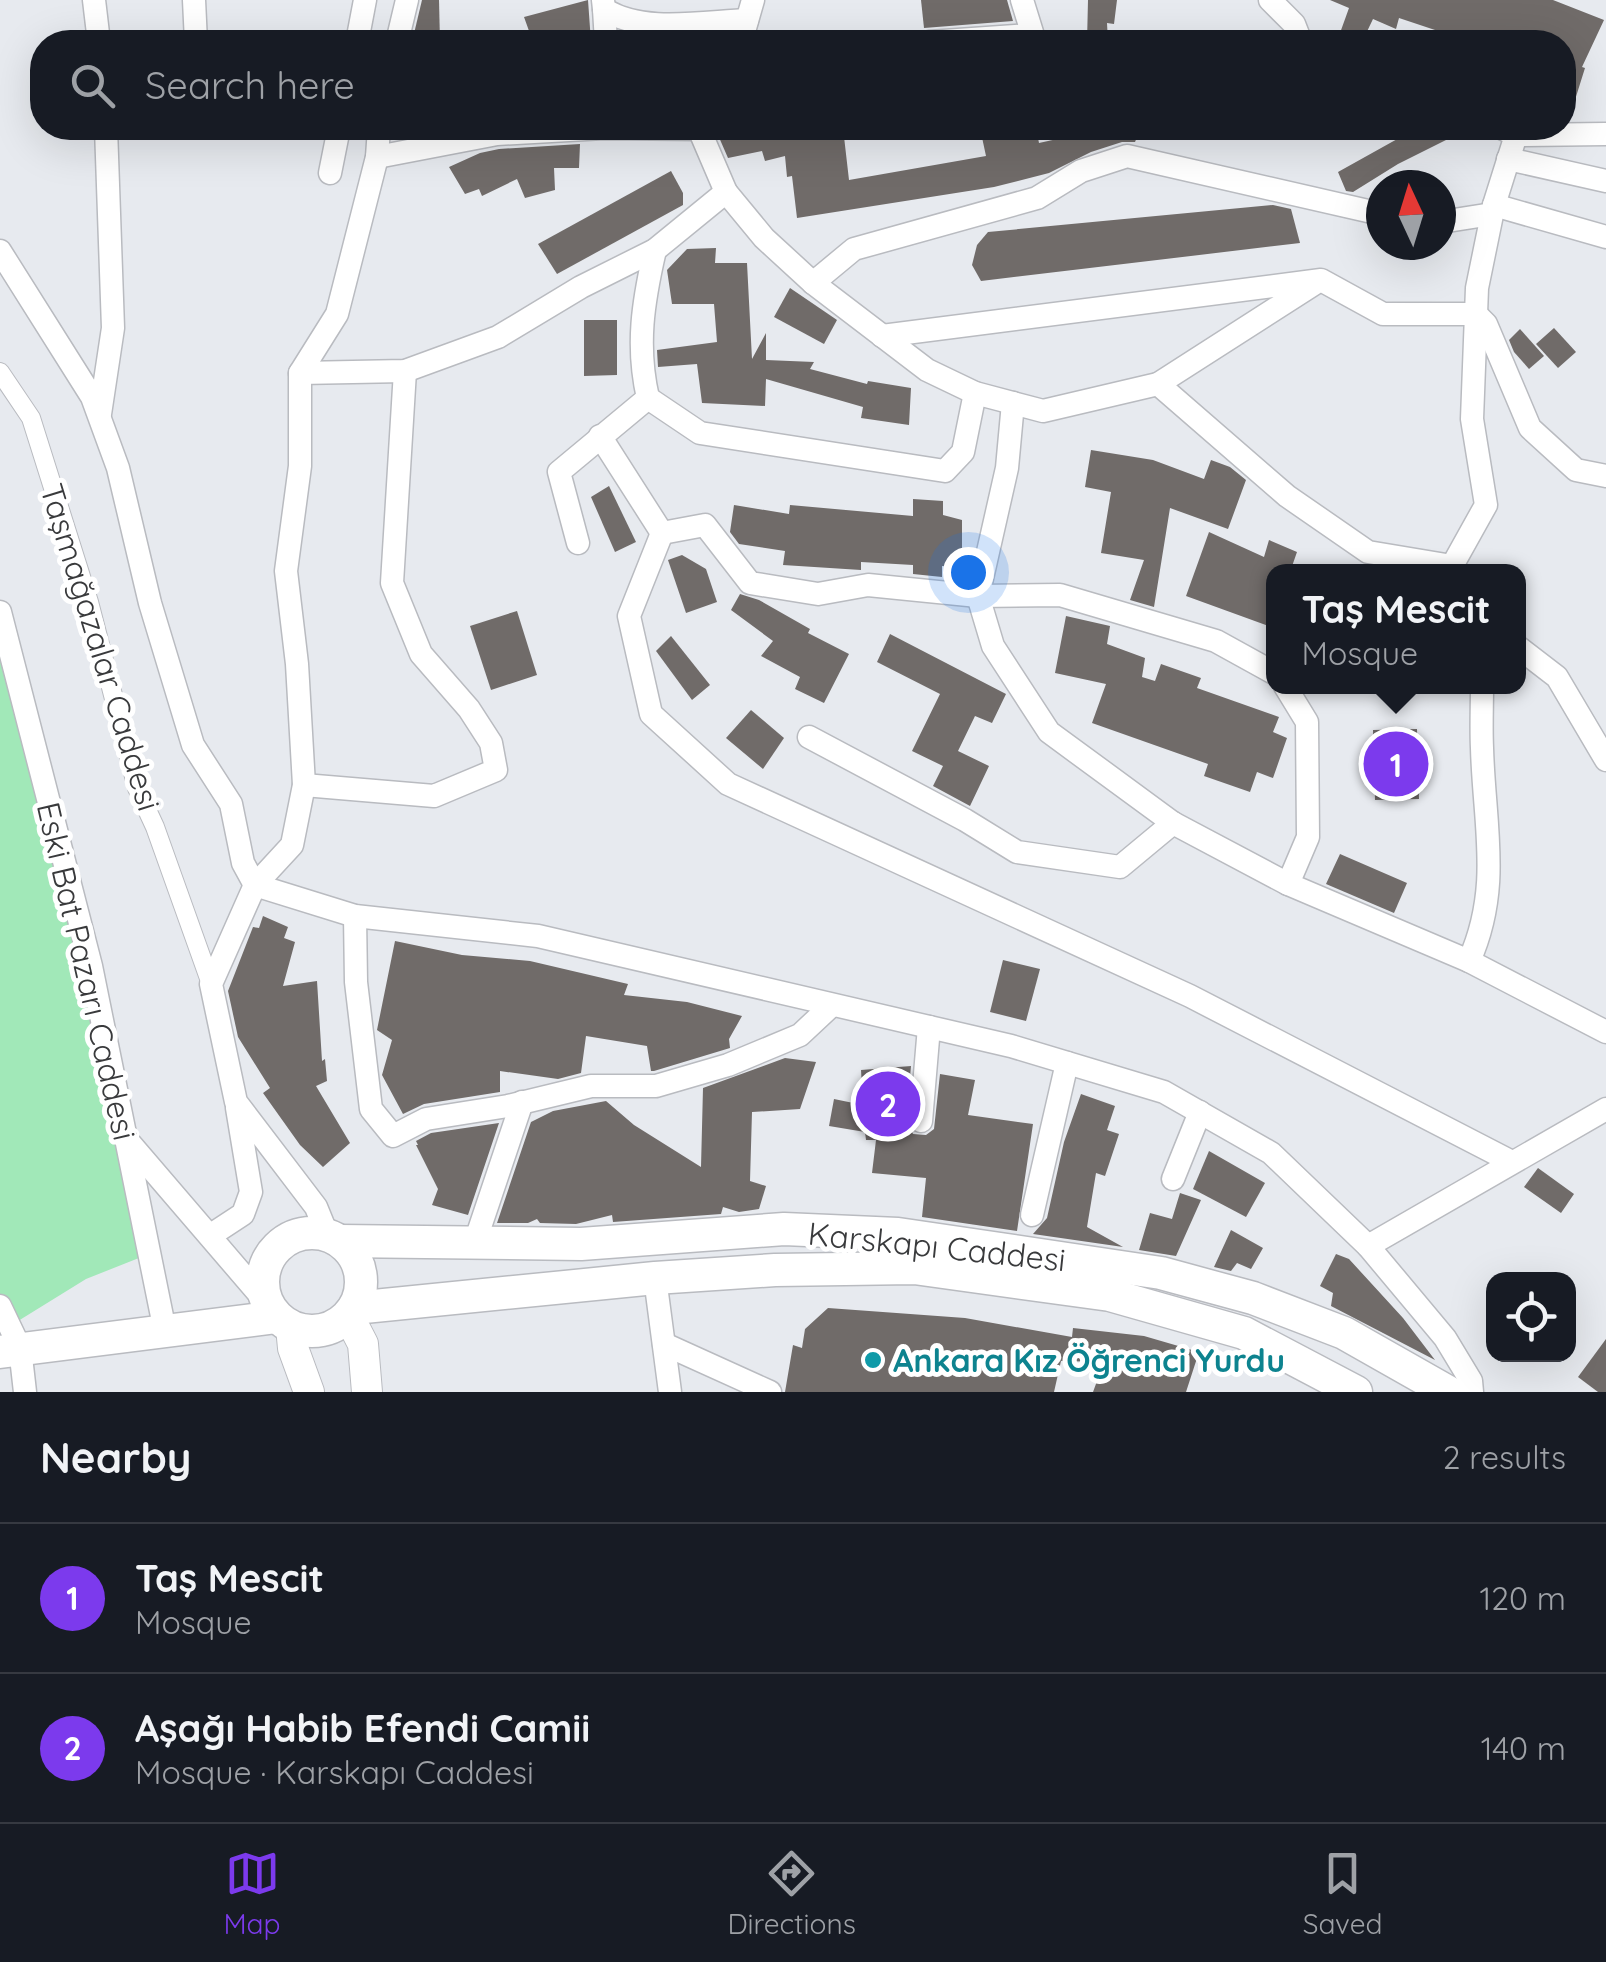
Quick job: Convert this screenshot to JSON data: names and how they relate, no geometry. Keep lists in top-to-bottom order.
{
  "streets": {
    "main road": ["Karskapı Caddesi"],
    "street": ["Taşmağazalar Caddesi", "Eski Bat Pazarı Caddesi"]
  },
  "places": ["Ankara Kız Öğrenci Yurdu"],
  "north": "top",
  "page": {
    "search": "Search here",
    "popup": ["Taş Mescit", "Mosque"],
    "pins": ["1", "2"],
    "heading": ["Nearby", "2 results"],
    "list": [
      {
        "mark": "1",
        "name": "Taş Mescit",
        "note": "Mosque",
        "value": "120 m"
      },
      {
        "mark": "2",
        "name": "Aşağı Habib Efendi Camii",
        "note": "Mosque · Karskapı Caddesi",
        "value": "140 m"
      }
    ],
    "nav": ["Map", "Directions", "Saved"]
  }
}
